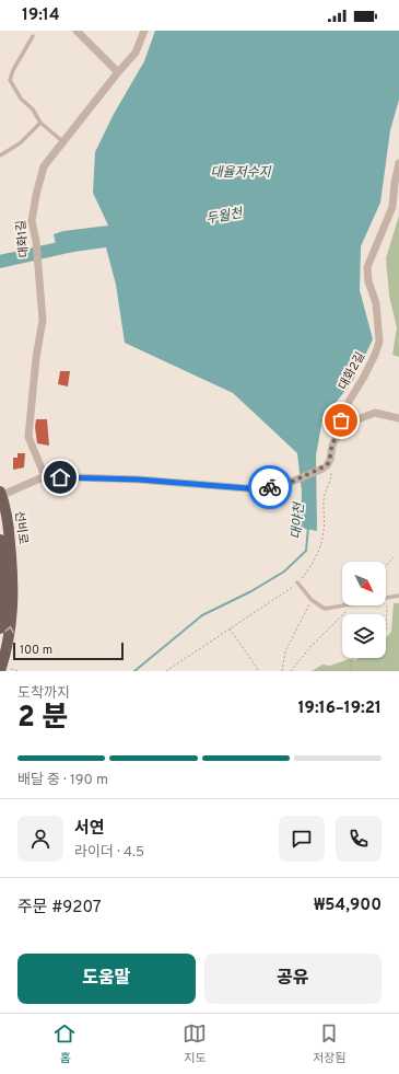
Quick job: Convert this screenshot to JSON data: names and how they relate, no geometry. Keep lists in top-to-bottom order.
{
  "streets": {
    "main road": ["선비로"],
    "street": ["대화1길", "대화2길"]
  },
  "water": ["대율저수지", "두월천", "대야천"],
  "scale_bar": "100 m",
  "north": "bottom right",
  "page": {
    "status": "19:14",
    "scale": "100 m",
    "heading": ["2 분", "도착까지", "19:16–19:21"],
    "panel": [
      "서연",
      "라이더 · 4.5",
      "주문 #9207",
      "₩54,900"
    ],
    "bar": "배달 중 · 190 m",
    "buttons": ["도움말", "공유"],
    "tabs": ["홈", "지도", "저장됨"]
  }
}
